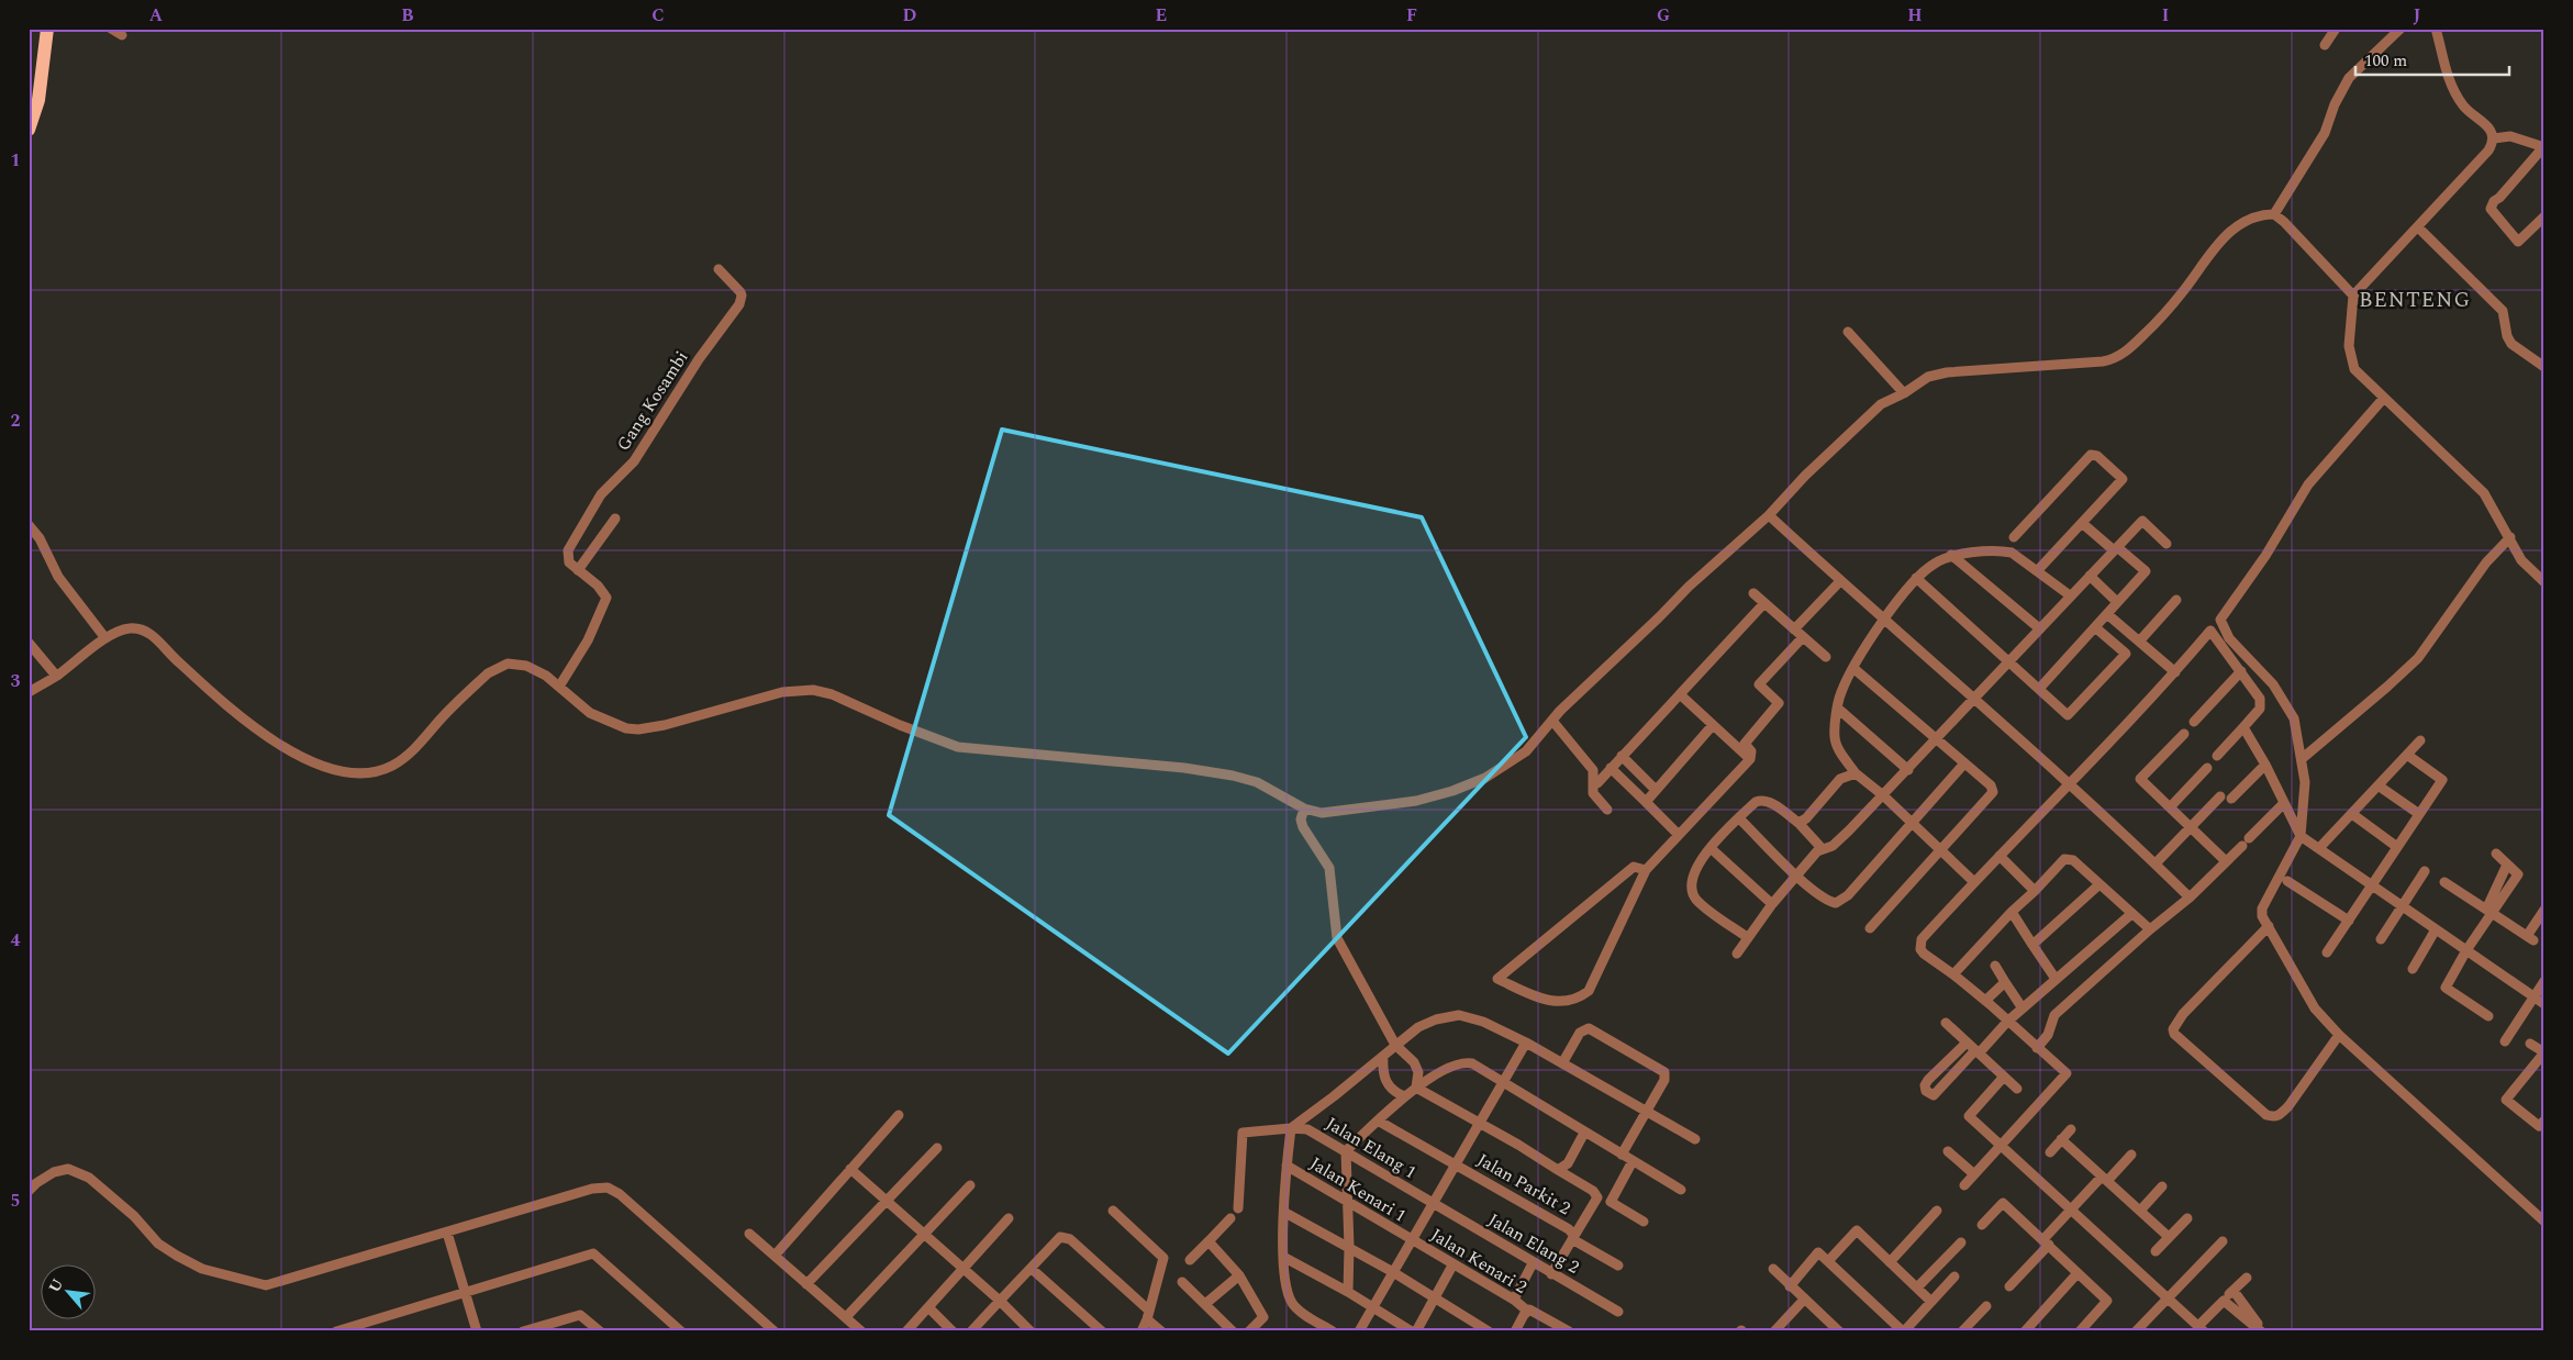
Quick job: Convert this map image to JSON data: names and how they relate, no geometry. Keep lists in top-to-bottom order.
{
  "streets": {
    "street": [
      "Gang Kosambi",
      "Jalan Elang 1",
      "Jalan Parkit 2",
      "Jalan Kenari 1",
      "Jalan Elang 2",
      "Jalan Kenari 2"
    ]
  },
  "crossings": [
    ["Jalan Elang 1", "Jalan Elang 2"],
    ["Jalan Kenari 1", "Jalan Kenari 2"]
  ],
  "districts": ["BENTENG"],
  "scale_bar": "100 m",
  "north": "top left",
  "grid": {
    "columns": [
      "A",
      "B",
      "C",
      "D",
      "E",
      "F",
      "G",
      "H",
      "I",
      "J"
    ],
    "rows": [
      "1",
      "2",
      "3",
      "4",
      "5"
    ]
  }
}
